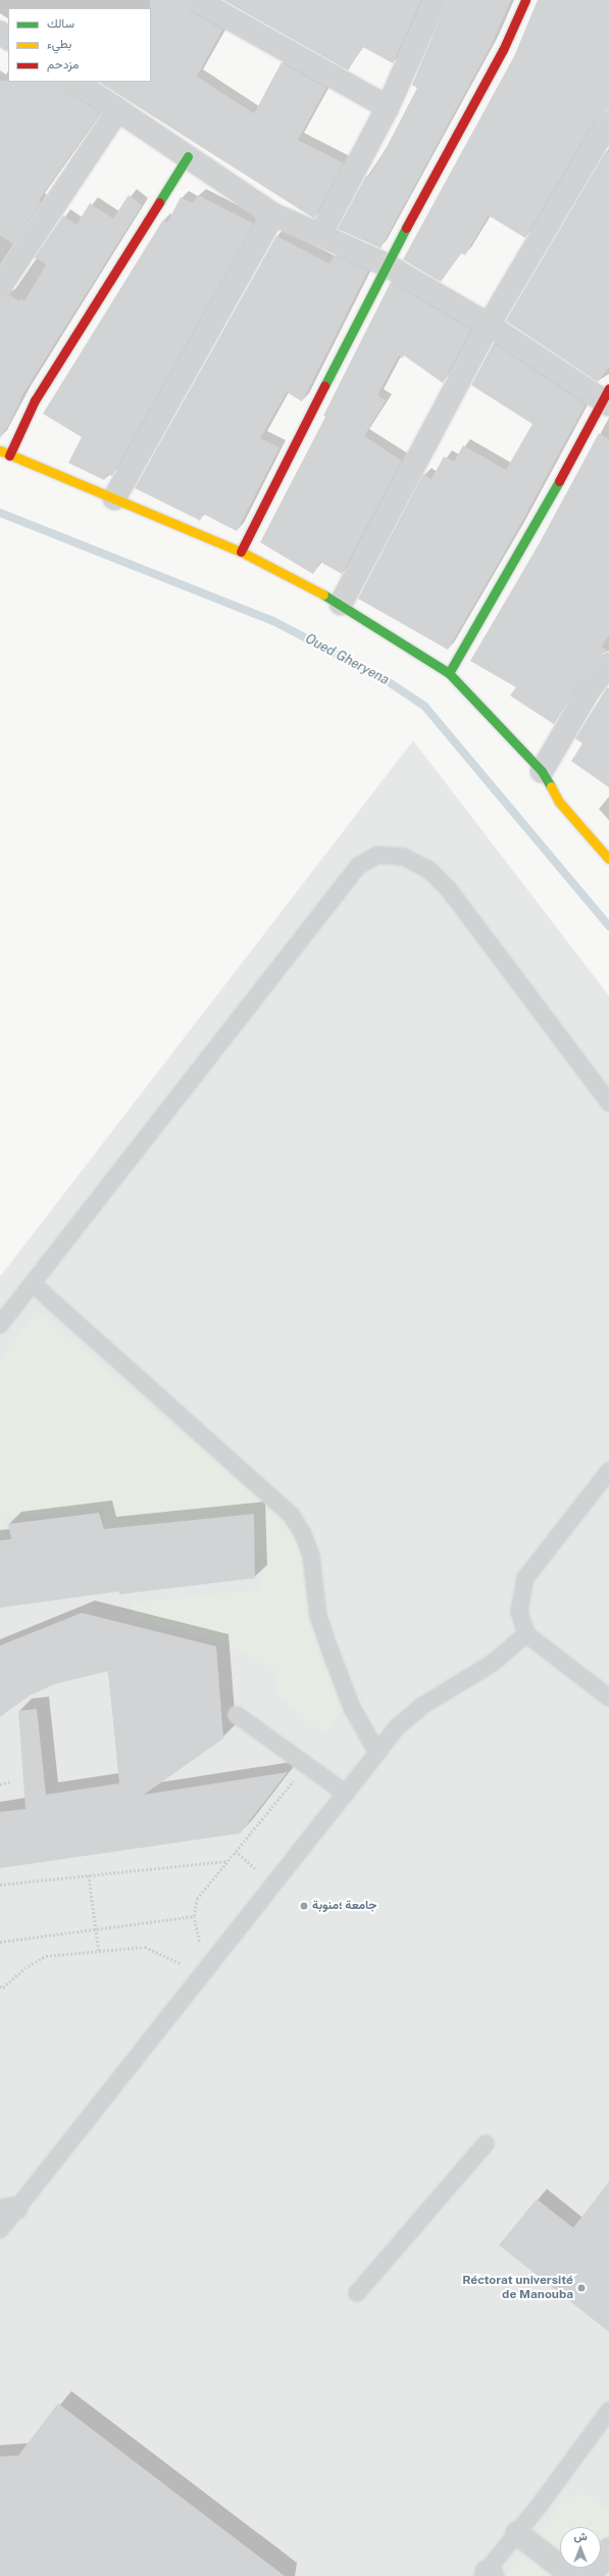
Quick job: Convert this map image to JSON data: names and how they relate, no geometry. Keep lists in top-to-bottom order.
{
  "water": ["Oued Gheryena"],
  "places": ["جامعة ؛منوبة", "Réctorat université de Manouba"],
  "legend": ["سالك", "بطيء", "مزدحم"],
  "north": "top"
}
